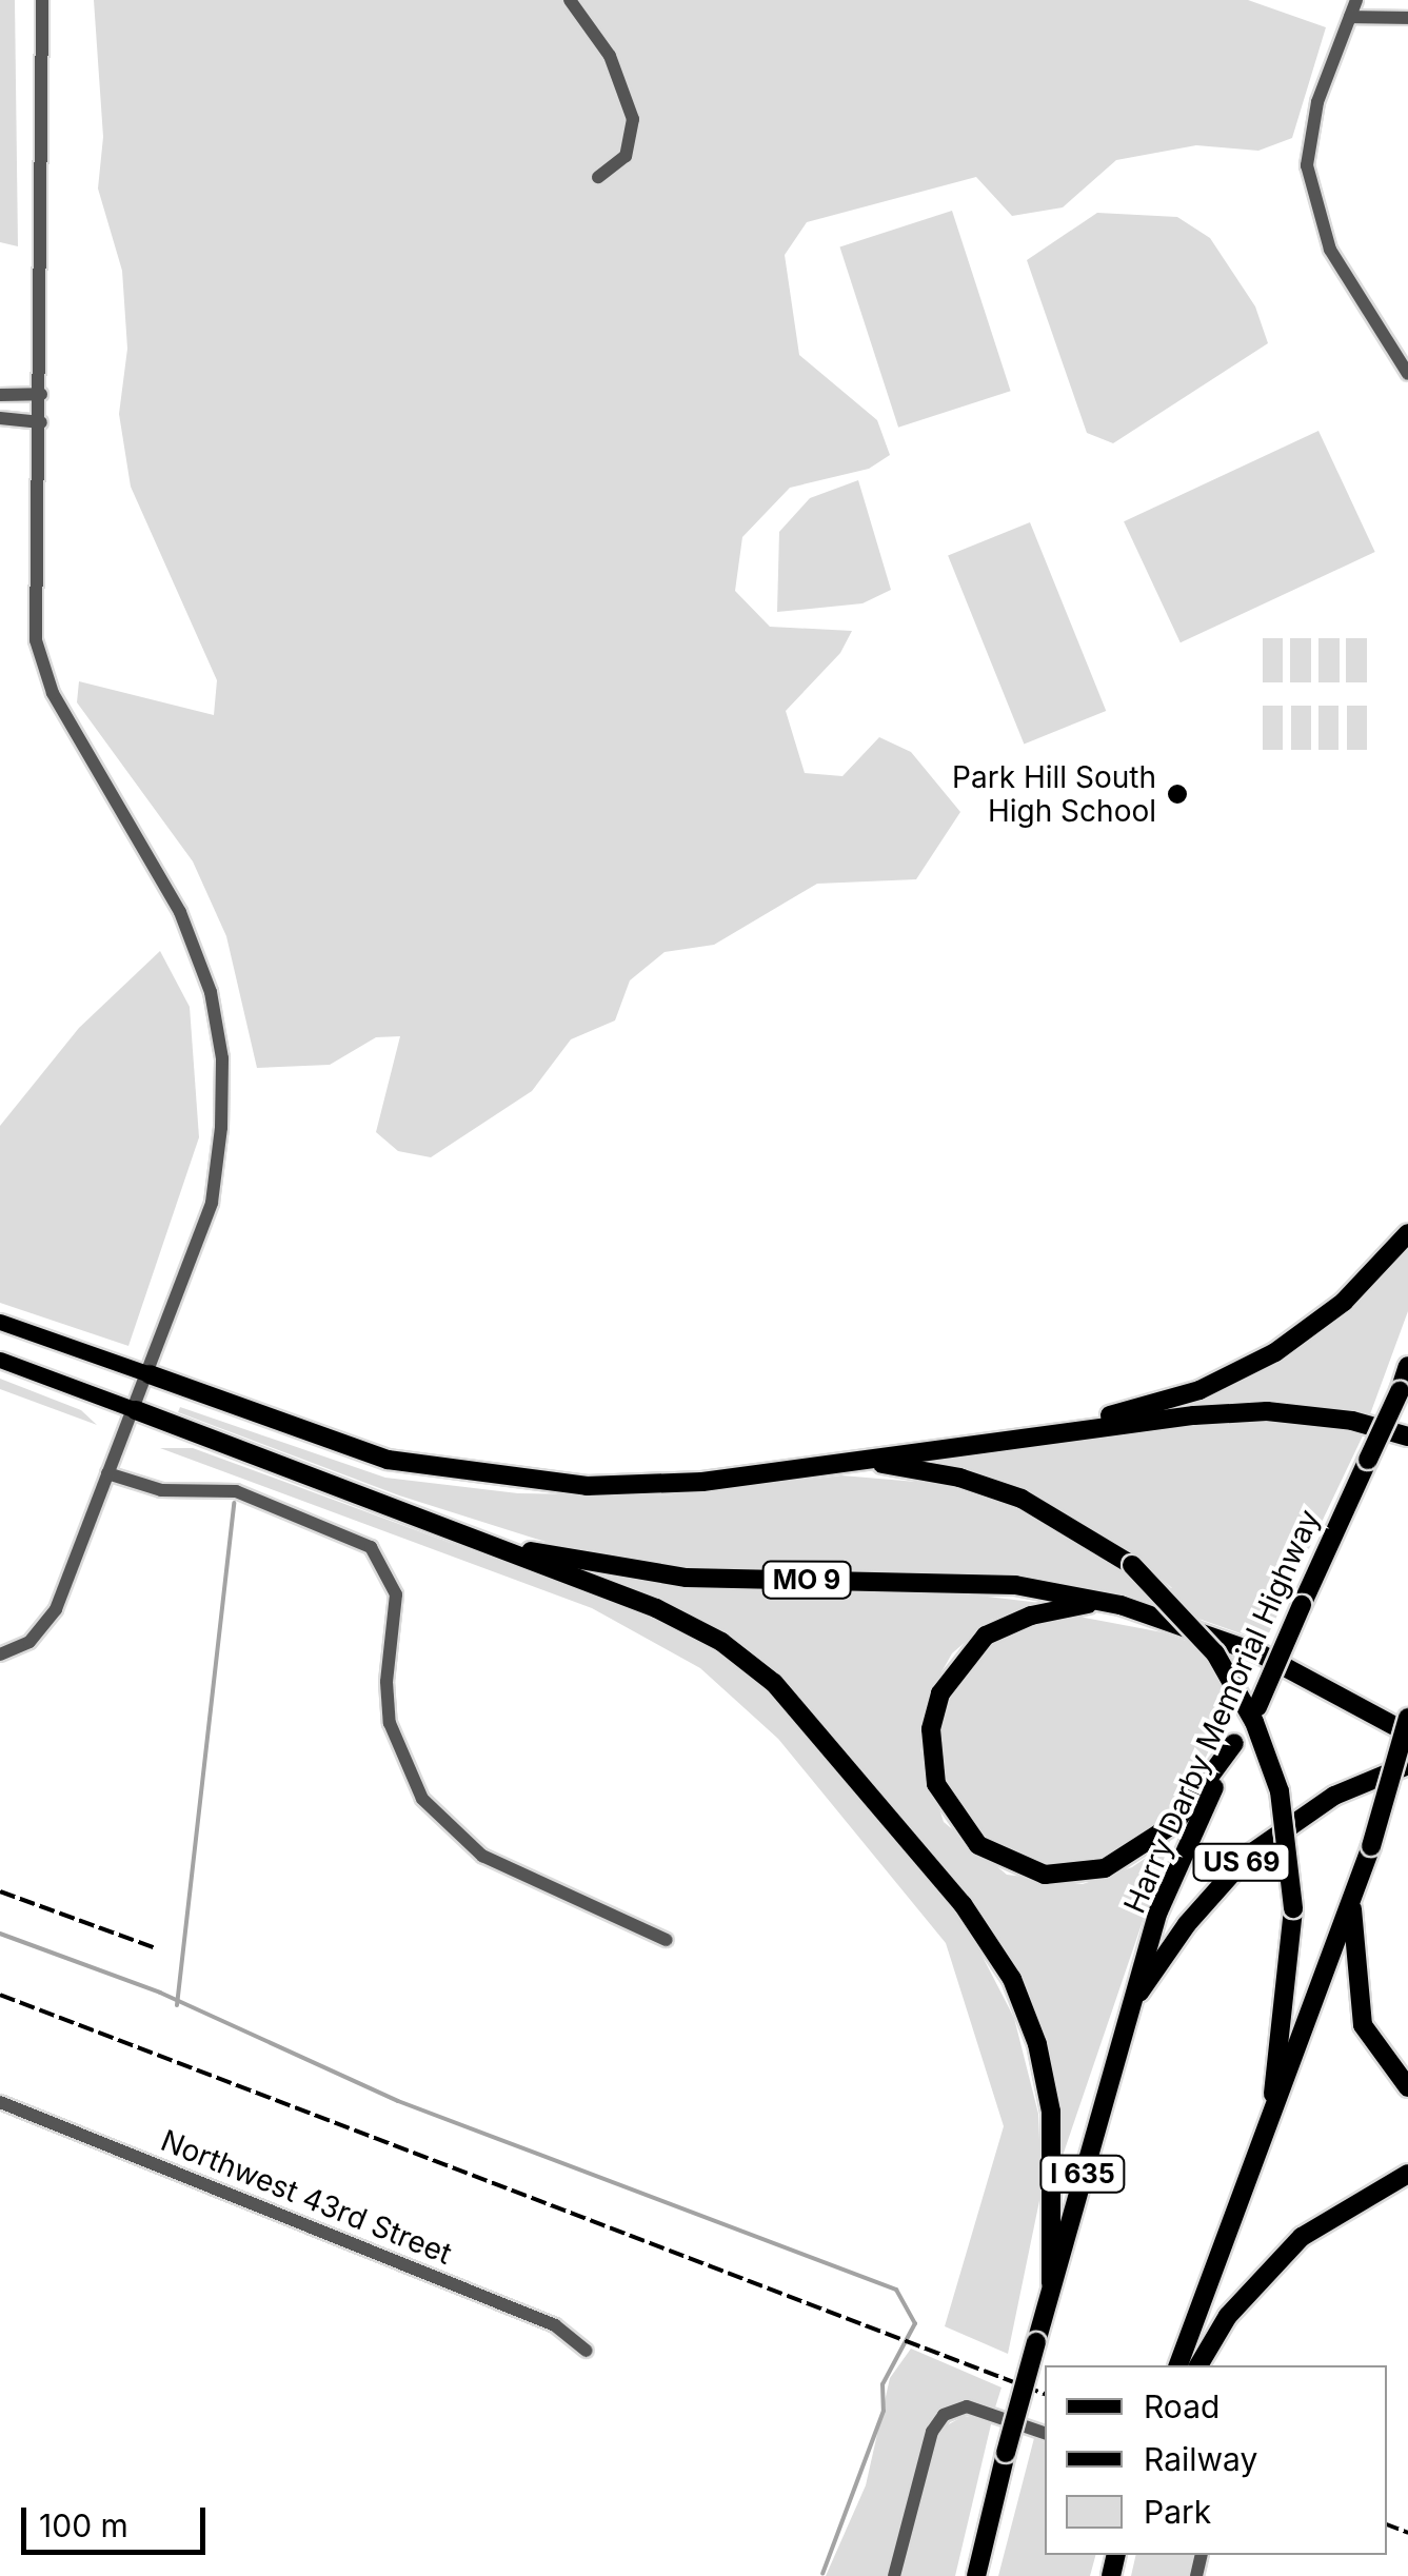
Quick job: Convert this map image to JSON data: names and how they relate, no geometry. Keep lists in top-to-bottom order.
{
  "streets": {
    "highway": [
      "MO 9",
      "Harry Darby Memorial Highway",
      "US 69",
      "I 635"
    ],
    "street": ["Northwest 43rd Street"]
  },
  "crossings": [
    ["Harry Darby Memorial Highway", "US 69"]
  ],
  "places": ["Park Hill South High School"],
  "legend": ["Road", "Railway", "Park"],
  "scale_bar": "100 m"
}
